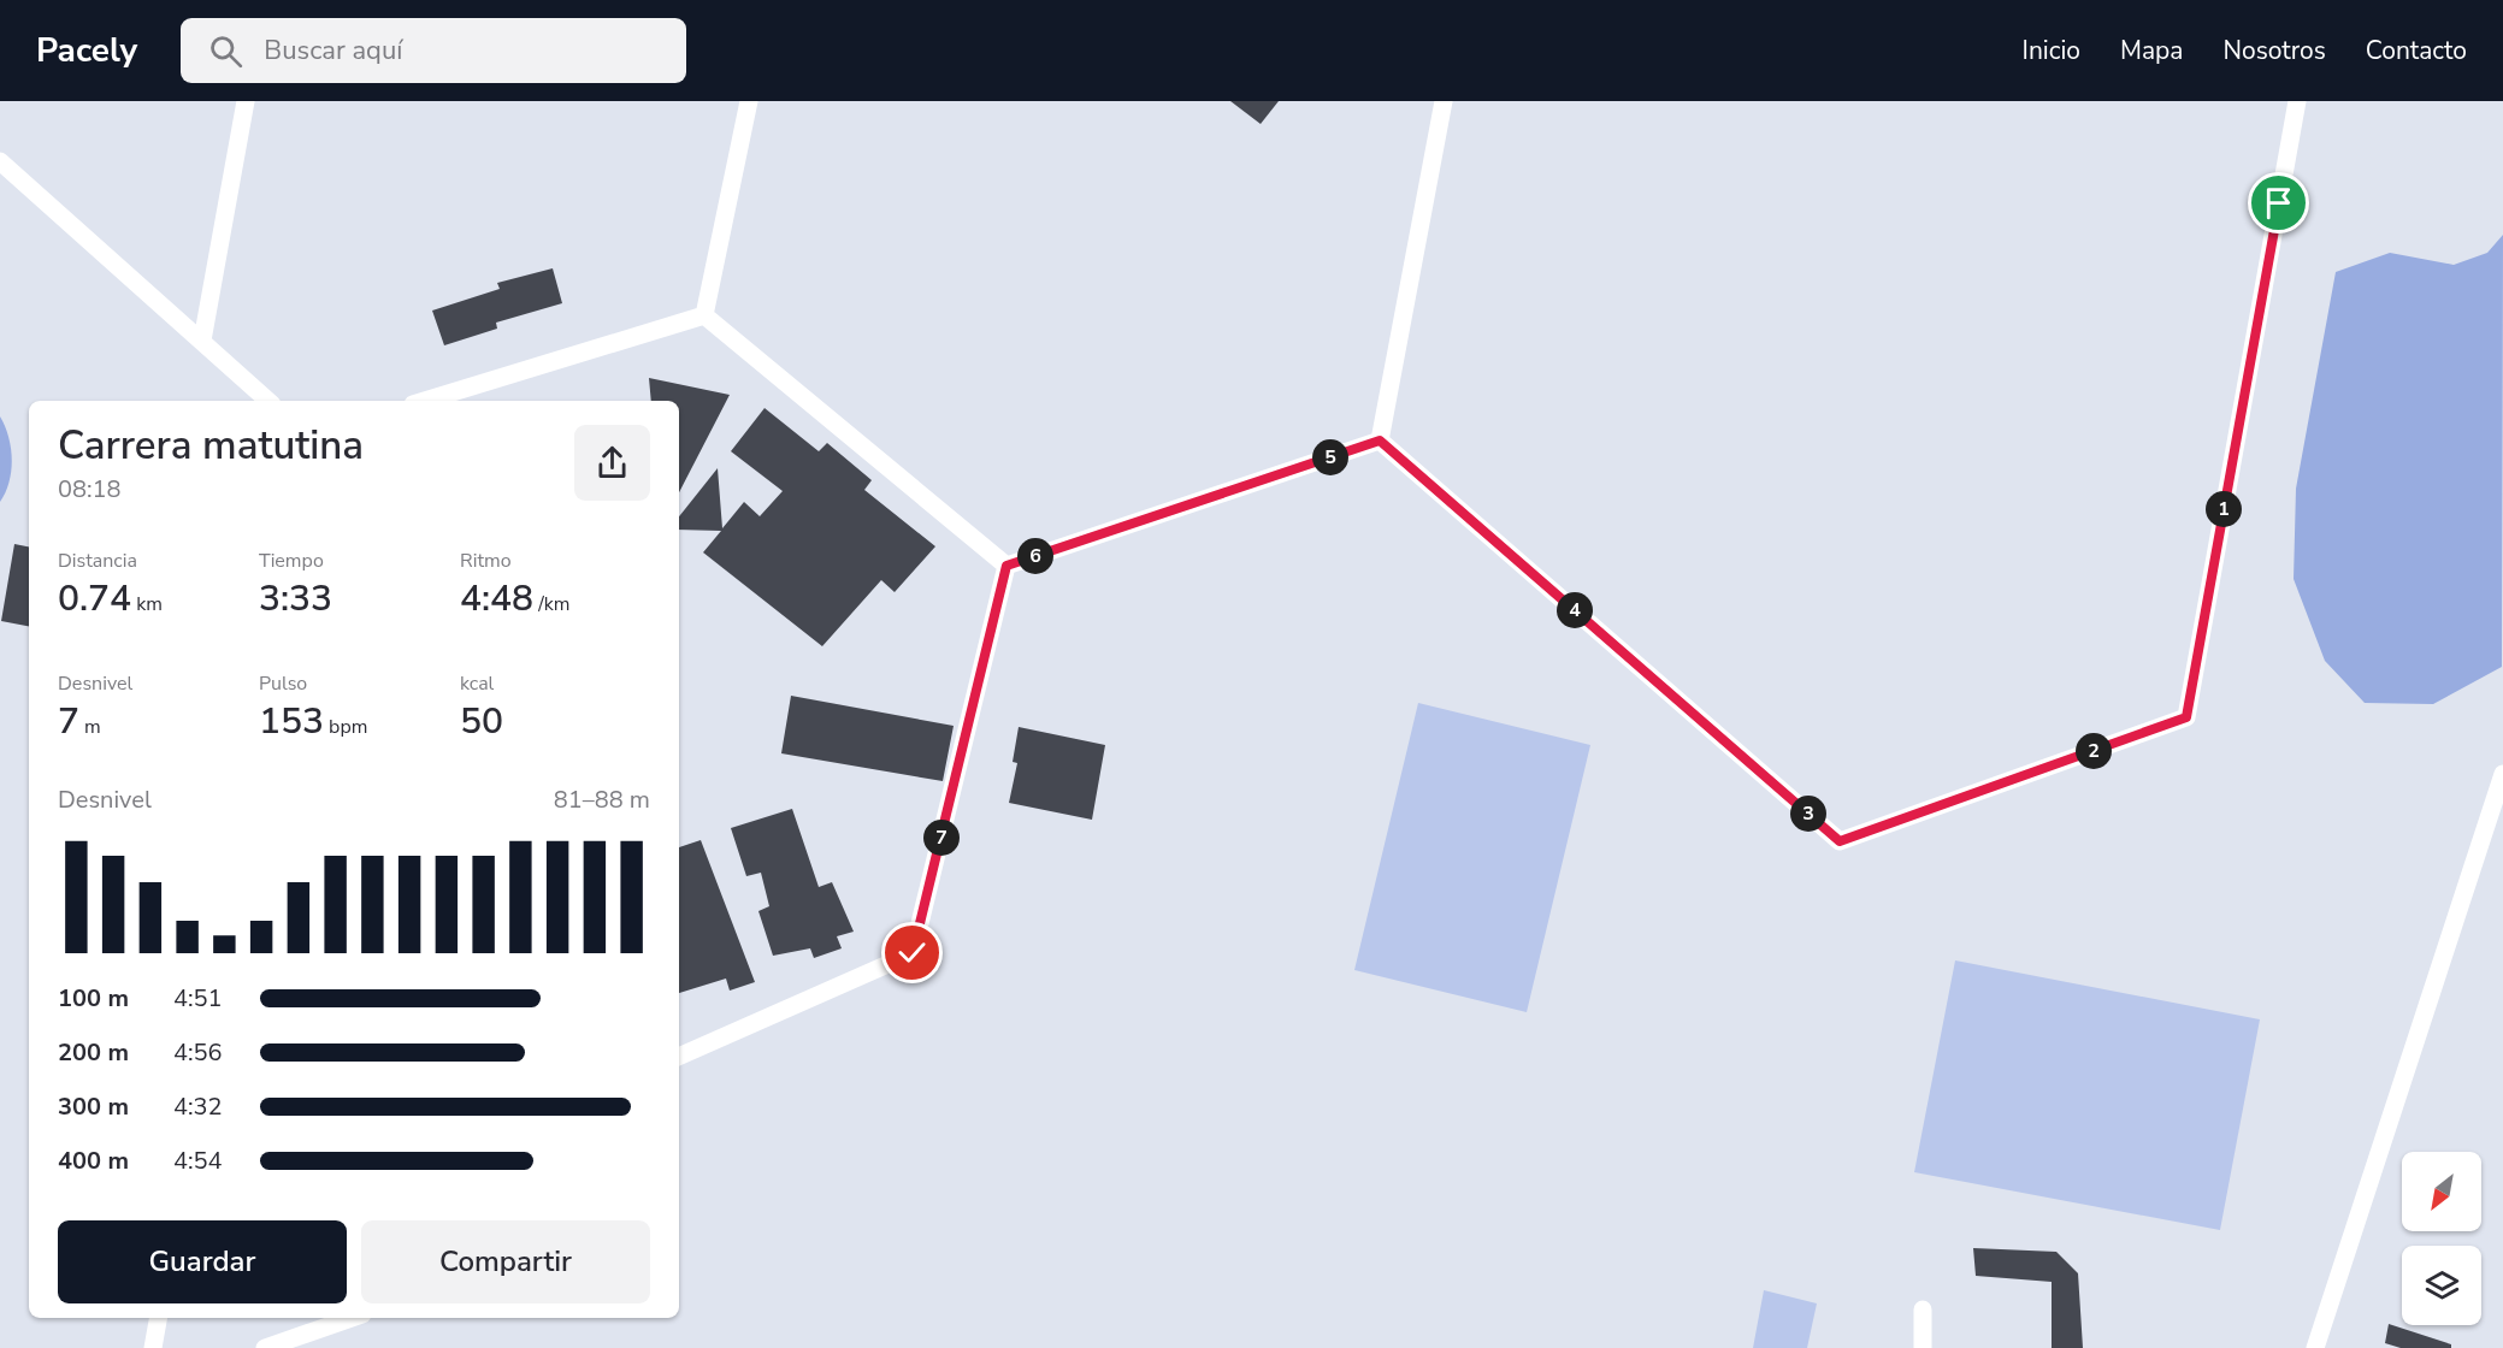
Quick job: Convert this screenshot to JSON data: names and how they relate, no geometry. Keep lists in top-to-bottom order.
{
  "north": "bottom left",
  "page": {
    "header": "Pacely",
    "search": "Buscar aquí",
    "nav": [
      "Inicio",
      "Mapa",
      "Nosotros",
      "Contacto"
    ],
    "heading": ["Carrera matutina", "08:18"],
    "pins": [
      "5",
      "1",
      "6",
      "4",
      "2",
      "3",
      "7"
    ],
    "stats": [
      ["Distancia", "0.74 km"],
      ["Tiempo", "3:33"],
      ["Ritmo", "4:48 /km"],
      ["Desnivel", "7 m"],
      ["Pulso", "153 bpm"],
      ["kcal", "50"]
    ],
    "chart": ["Desnivel", "81–88 m"],
    "list": [
      {
        "name": "100 m",
        "note": "4:51"
      },
      {
        "name": "200 m",
        "note": "4:56"
      },
      {
        "name": "300 m",
        "note": "4:32"
      },
      {
        "name": "400 m",
        "note": "4:54"
      }
    ],
    "buttons": ["Guardar", "Compartir"]
  }
}
